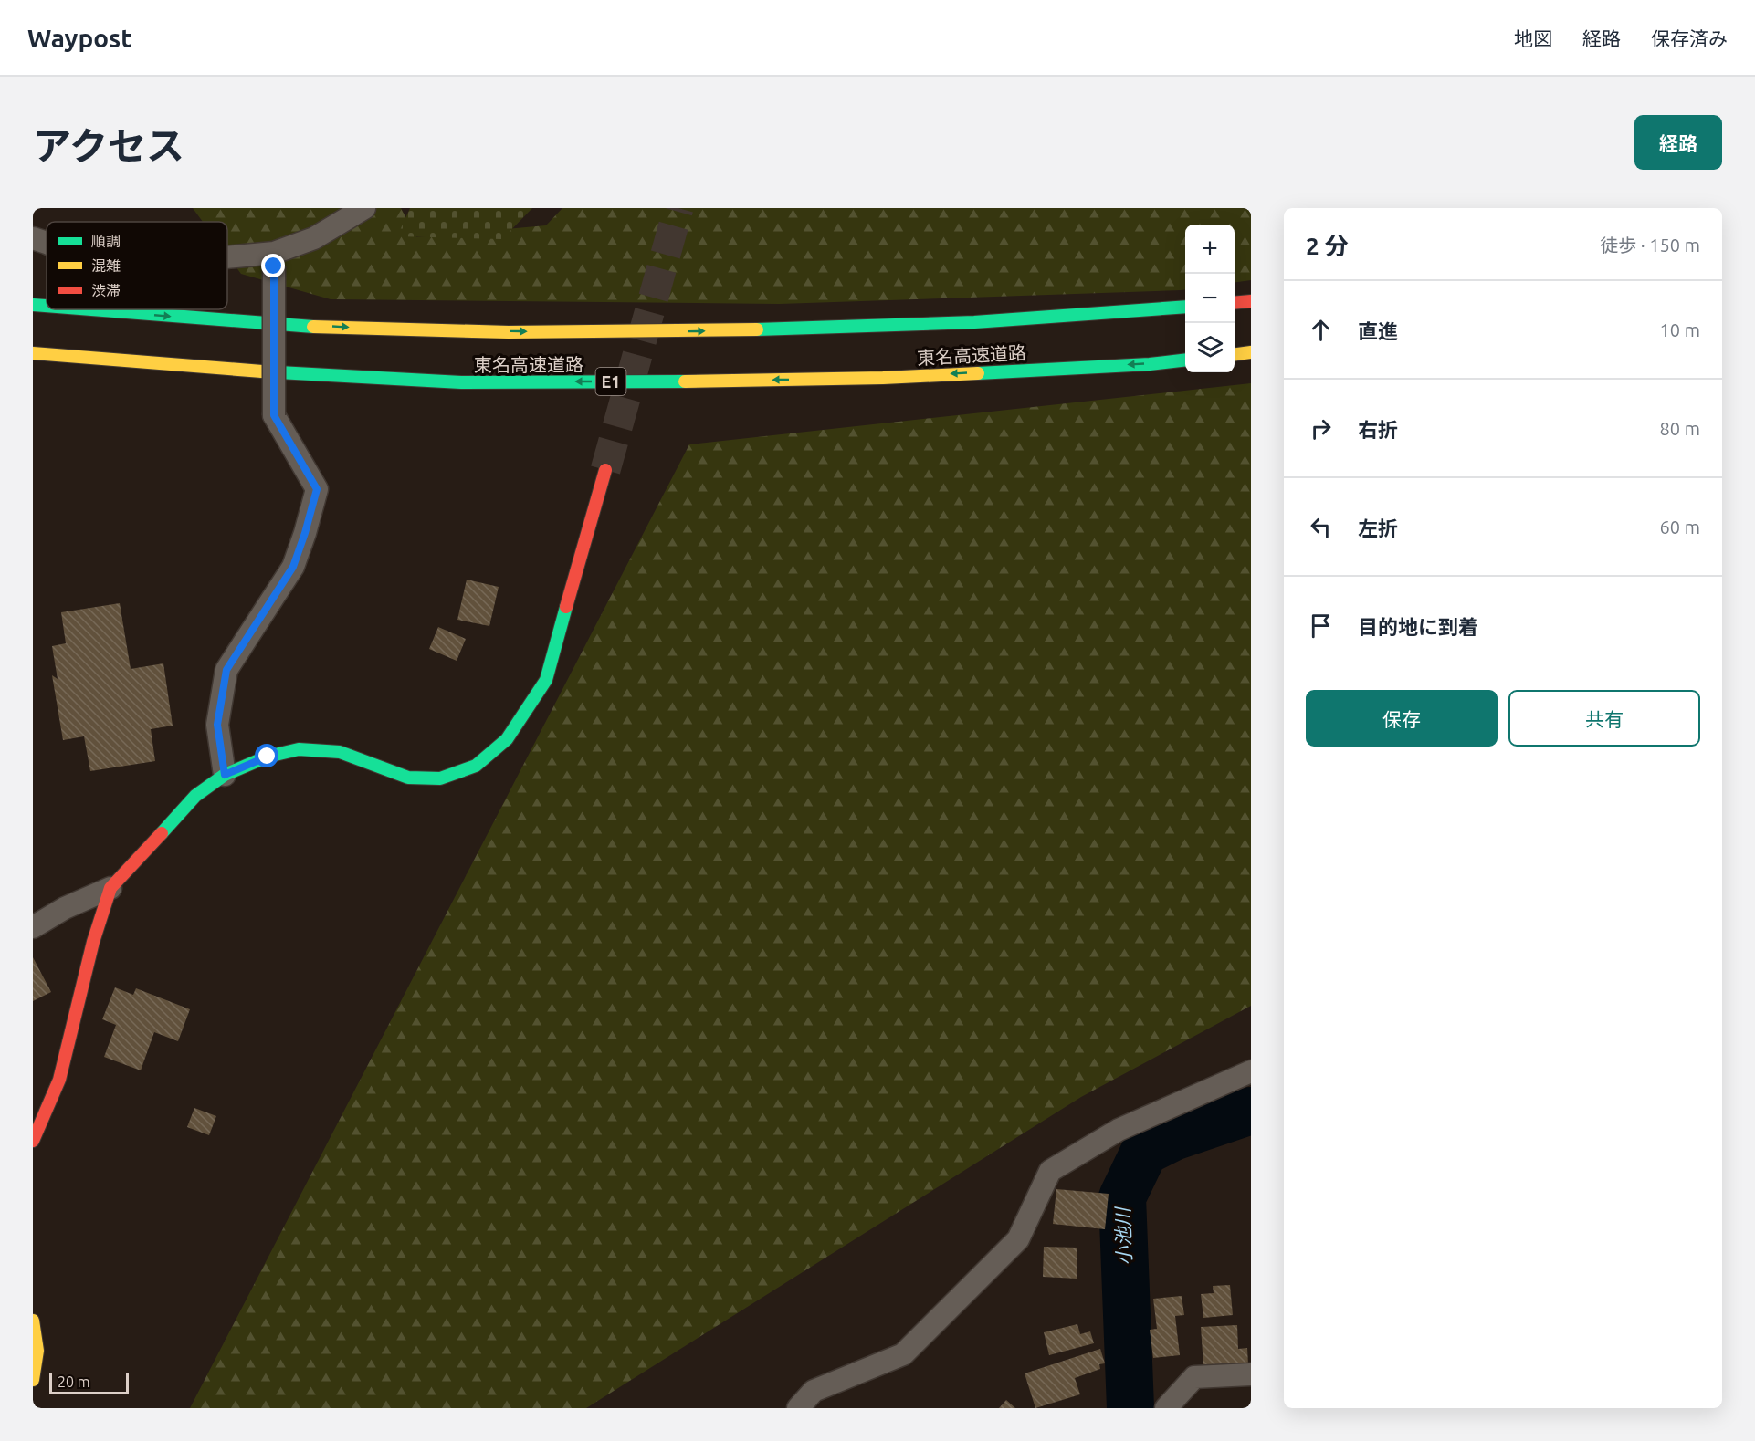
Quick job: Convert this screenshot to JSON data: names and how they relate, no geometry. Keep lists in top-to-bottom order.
{
  "streets": {
    "main road": ["東名高速道路", "E1"]
  },
  "water": ["小池川"],
  "legend": ["順調", "混雑", "渋滞"],
  "scale_bar": "20 m",
  "page": {
    "header": "Waypost",
    "nav": ["地図", "経路", "保存済み"],
    "title": "アクセス",
    "buttons": [
      "経路",
      ["保存", "共有"]
    ],
    "heading": ["2 分", "徒歩 · 150 m"],
    "map_buttons": ["+", "−"],
    "list": [
      ["直進", "10 m"],
      ["右折", "80 m"],
      ["左折", "60 m"],
      "目的地に到着"
    ],
    "scale": "20 m"
  }
}
